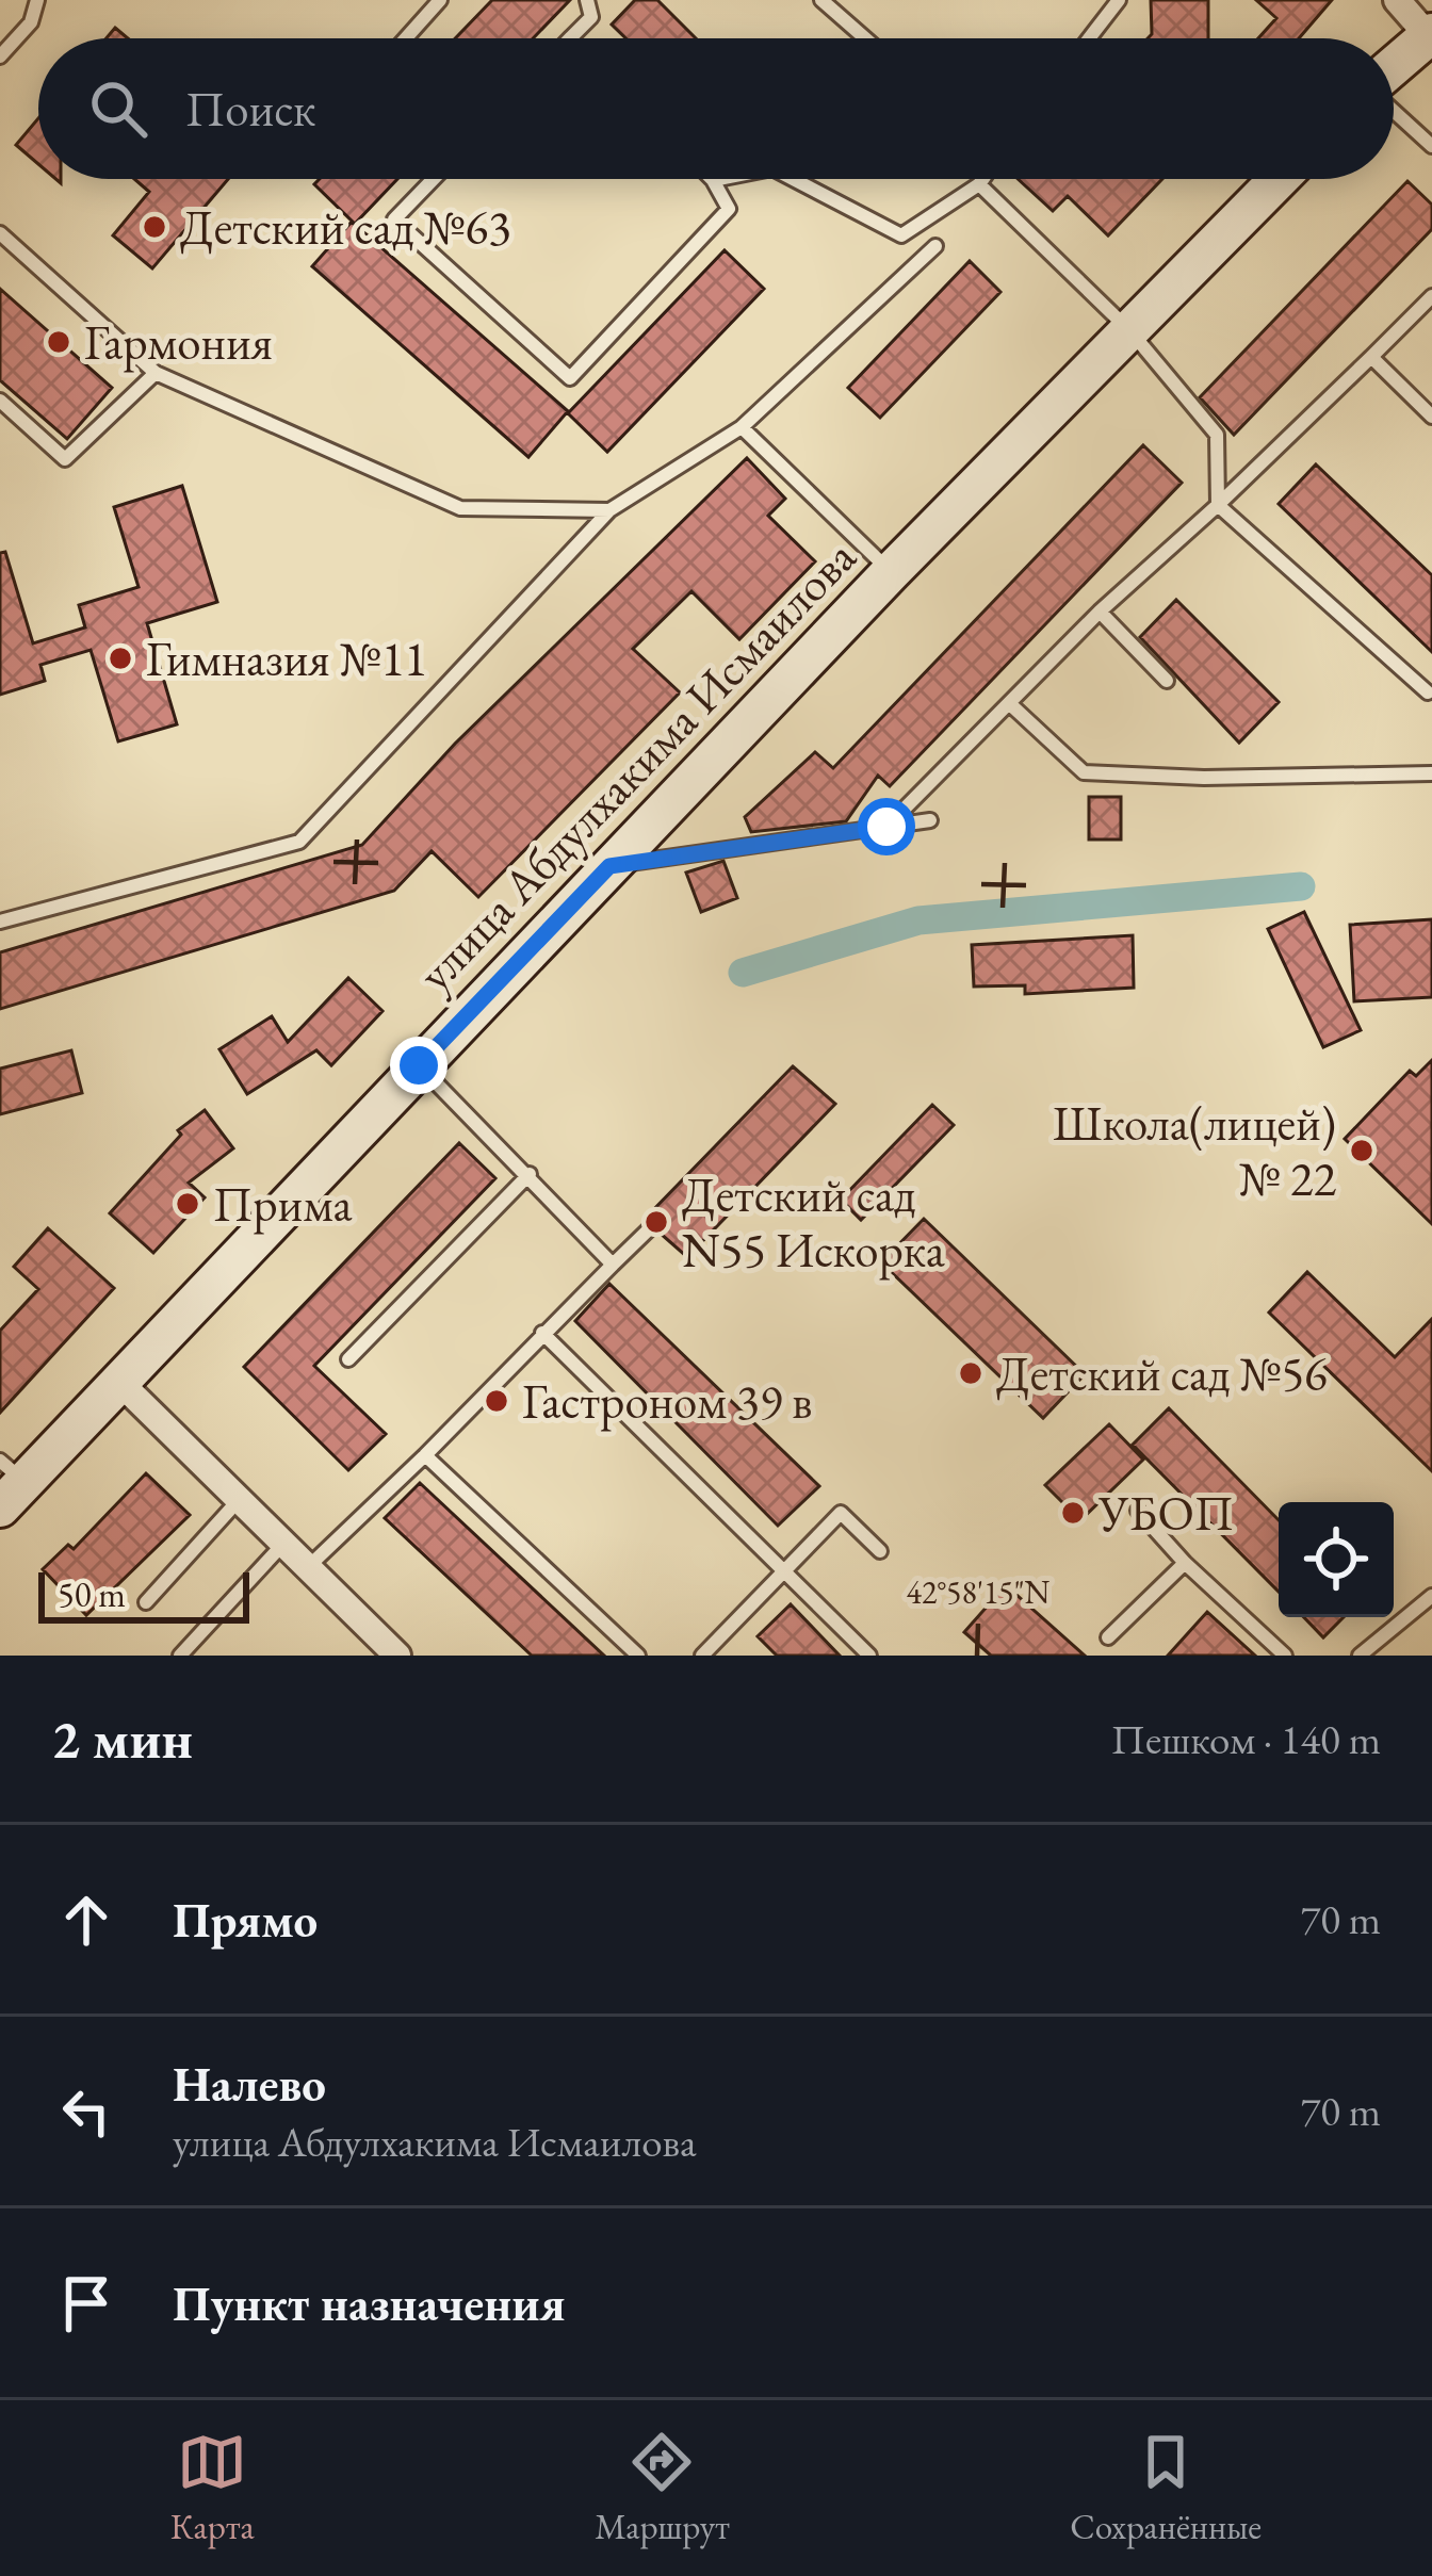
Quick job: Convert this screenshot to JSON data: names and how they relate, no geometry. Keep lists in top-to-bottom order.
{
  "streets": {
    "main road": ["улица Абдулхакима Исмаилова"]
  },
  "places": [
    "Детский сад №63",
    "Гармония",
    "Гимназия №11",
    "Школа(лицей) № 22",
    "Прима",
    "Детский сад N55 Искорка",
    "Детский сад №56",
    "Гастроном 39 в",
    "УБОП"
  ],
  "scale_bar": "50 m",
  "page": {
    "search": "Поиск",
    "scale": "50 m",
    "heading": ["2 мин", "Пешком · 140 m"],
    "list": [
      ["Прямо", "70 m"],
      ["Налево", "улица Абдулхакима Исмаилова", "70 m"],
      "Пункт назначения"
    ],
    "nav": ["Карта", "Маршрут", "Сохранённые"]
  },
  "coordinates": ["42°58'15\"N"]
}
